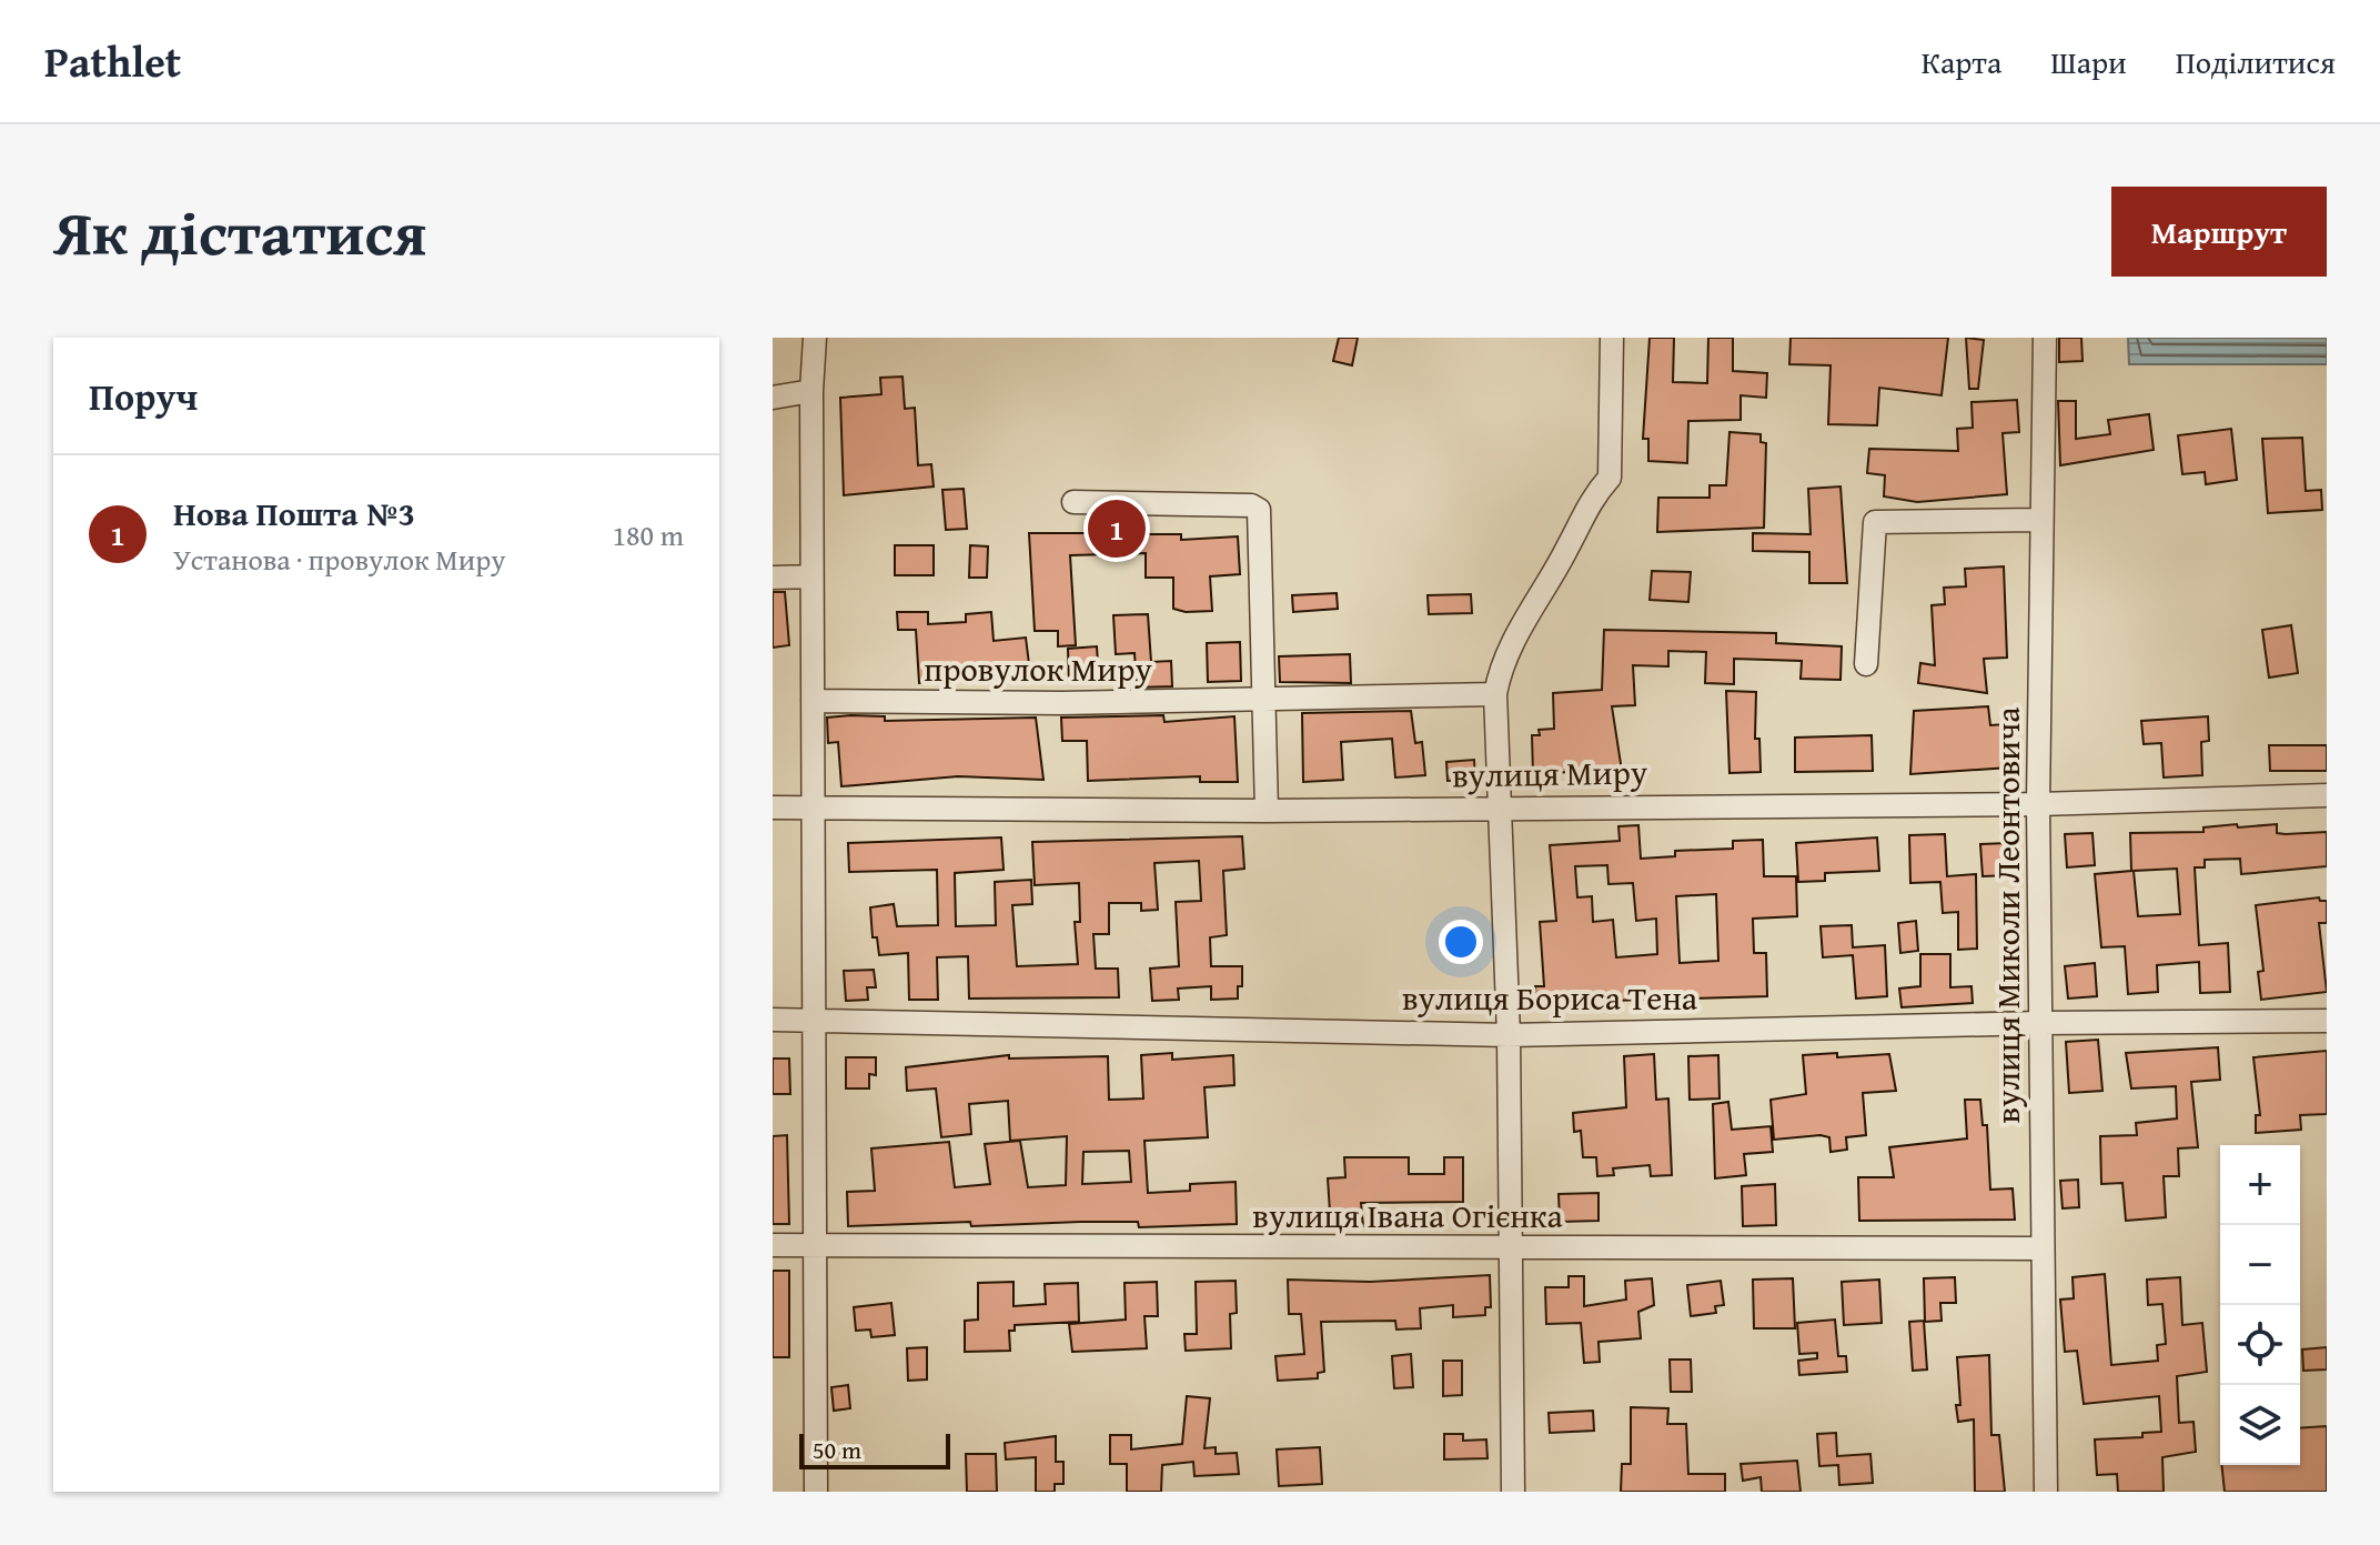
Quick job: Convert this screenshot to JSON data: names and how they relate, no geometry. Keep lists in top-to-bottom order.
{
  "streets": {
    "street": [
      "провулок Миру",
      "вулиця Миру",
      "вулиця Миколи Леонтовича",
      "вулиця Бориса Тена",
      "вулиця Івана Огієнка"
    ]
  },
  "crossings": [
    ["вулиця Миру", "вулиця Миколи Леонтовича"],
    ["вулиця Миколи Леонтовича", "вулиця Бориса Тена"],
    ["вулиця Миколи Леонтовича", "вулиця Івана Огієнка"]
  ],
  "scale_bar": "50 m",
  "page": {
    "header": "Pathlet",
    "nav": ["Карта", "Шари", "Поділитися"],
    "title": "Як дістатися",
    "buttons": "Маршрут",
    "heading": "Поруч",
    "list": [
      {
        "mark": "1",
        "name": "Нова Пошта №3",
        "note": "Установа · провулок Миру",
        "value": "180 m"
      }
    ],
    "pins": "1",
    "map_buttons": ["+", "−"],
    "scale": "50 m"
  }
}
